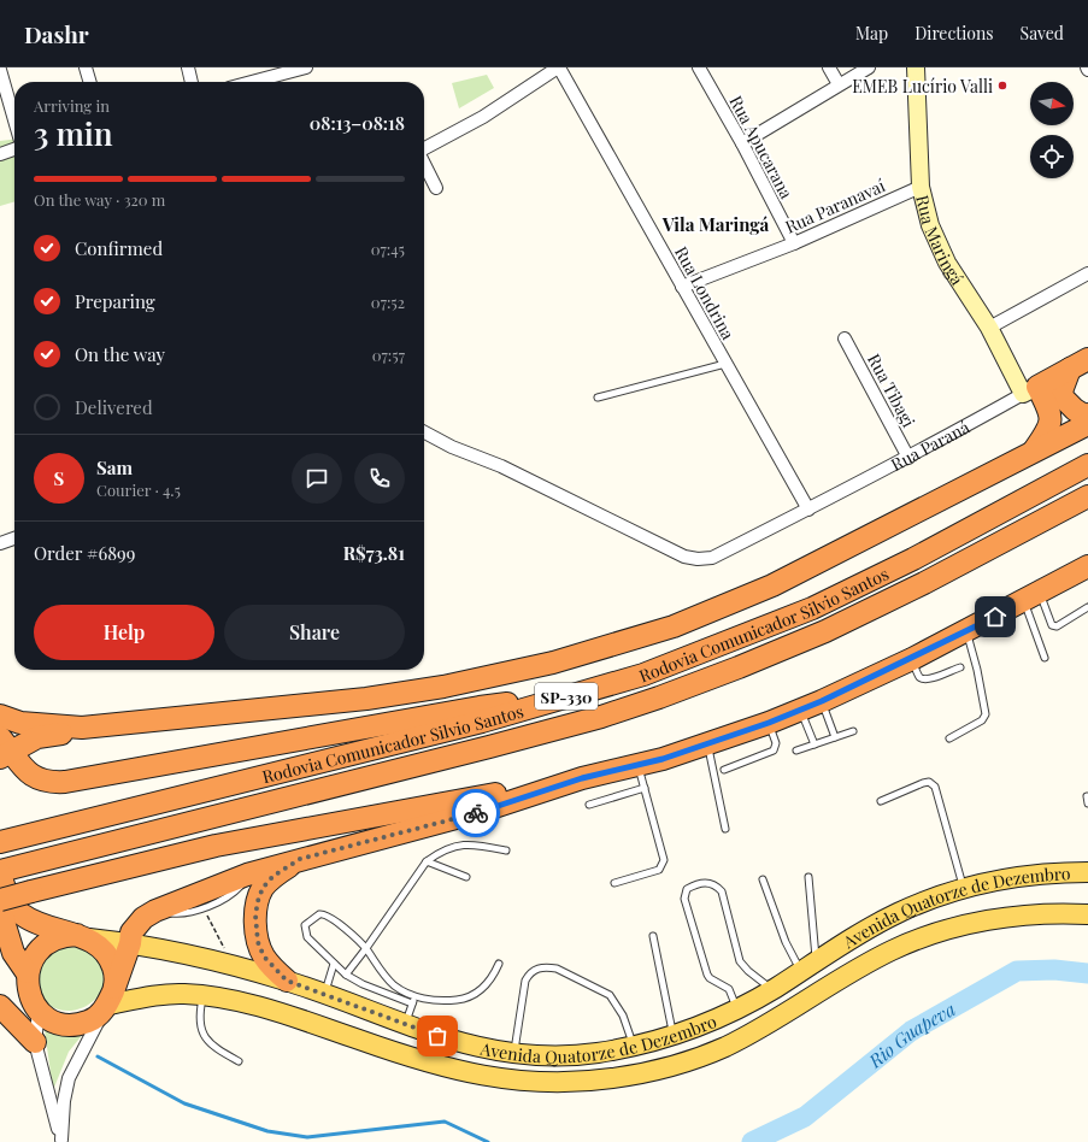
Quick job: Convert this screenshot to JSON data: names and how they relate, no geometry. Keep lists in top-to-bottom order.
{
  "streets": {
    "highway": ["Rua Paraná", "Rodovia Comunicador Silvio Santos", "SP-330"],
    "main road": ["Rua Maringá", "Avenida Quatorze de Dezembro"],
    "street": [
      "Rua Apucarana",
      "Rua Paranavaí",
      "Rua Londrina",
      "Rua Tibagi"
    ]
  },
  "crossings": [
    ["Rua Apucarana", "Rua Paranavaí"],
    ["Rua Paranavaí", "Rua Maringá"],
    ["Rua Paranavaí", "Rua Londrina"],
    ["Rua Maringá", "Rua Paraná"],
    ["Rua Londrina", "Rua Paraná"],
    ["Rua Tibagi", "Rua Paraná"]
  ],
  "districts": ["Vila Maringá"],
  "water": ["Rio Guapeva"],
  "places": ["EMEB Lucírio Valli"],
  "north": "right",
  "page": {
    "header": "Dashr",
    "nav": ["Map", "Directions", "Saved"],
    "heading": ["3 min", "Arriving in", "08:13–08:18"],
    "panel": [
      "Sam",
      "Courier · 4.5",
      "Order #6899",
      "R$73.81"
    ],
    "bar": "On the way · 320 m",
    "list": [
      ["Confirmed", "07:45"],
      ["Preparing", "07:52"],
      ["On the way", "07:57"],
      "Delivered"
    ],
    "round": "S",
    "buttons": ["Help", "Share"]
  }
}
